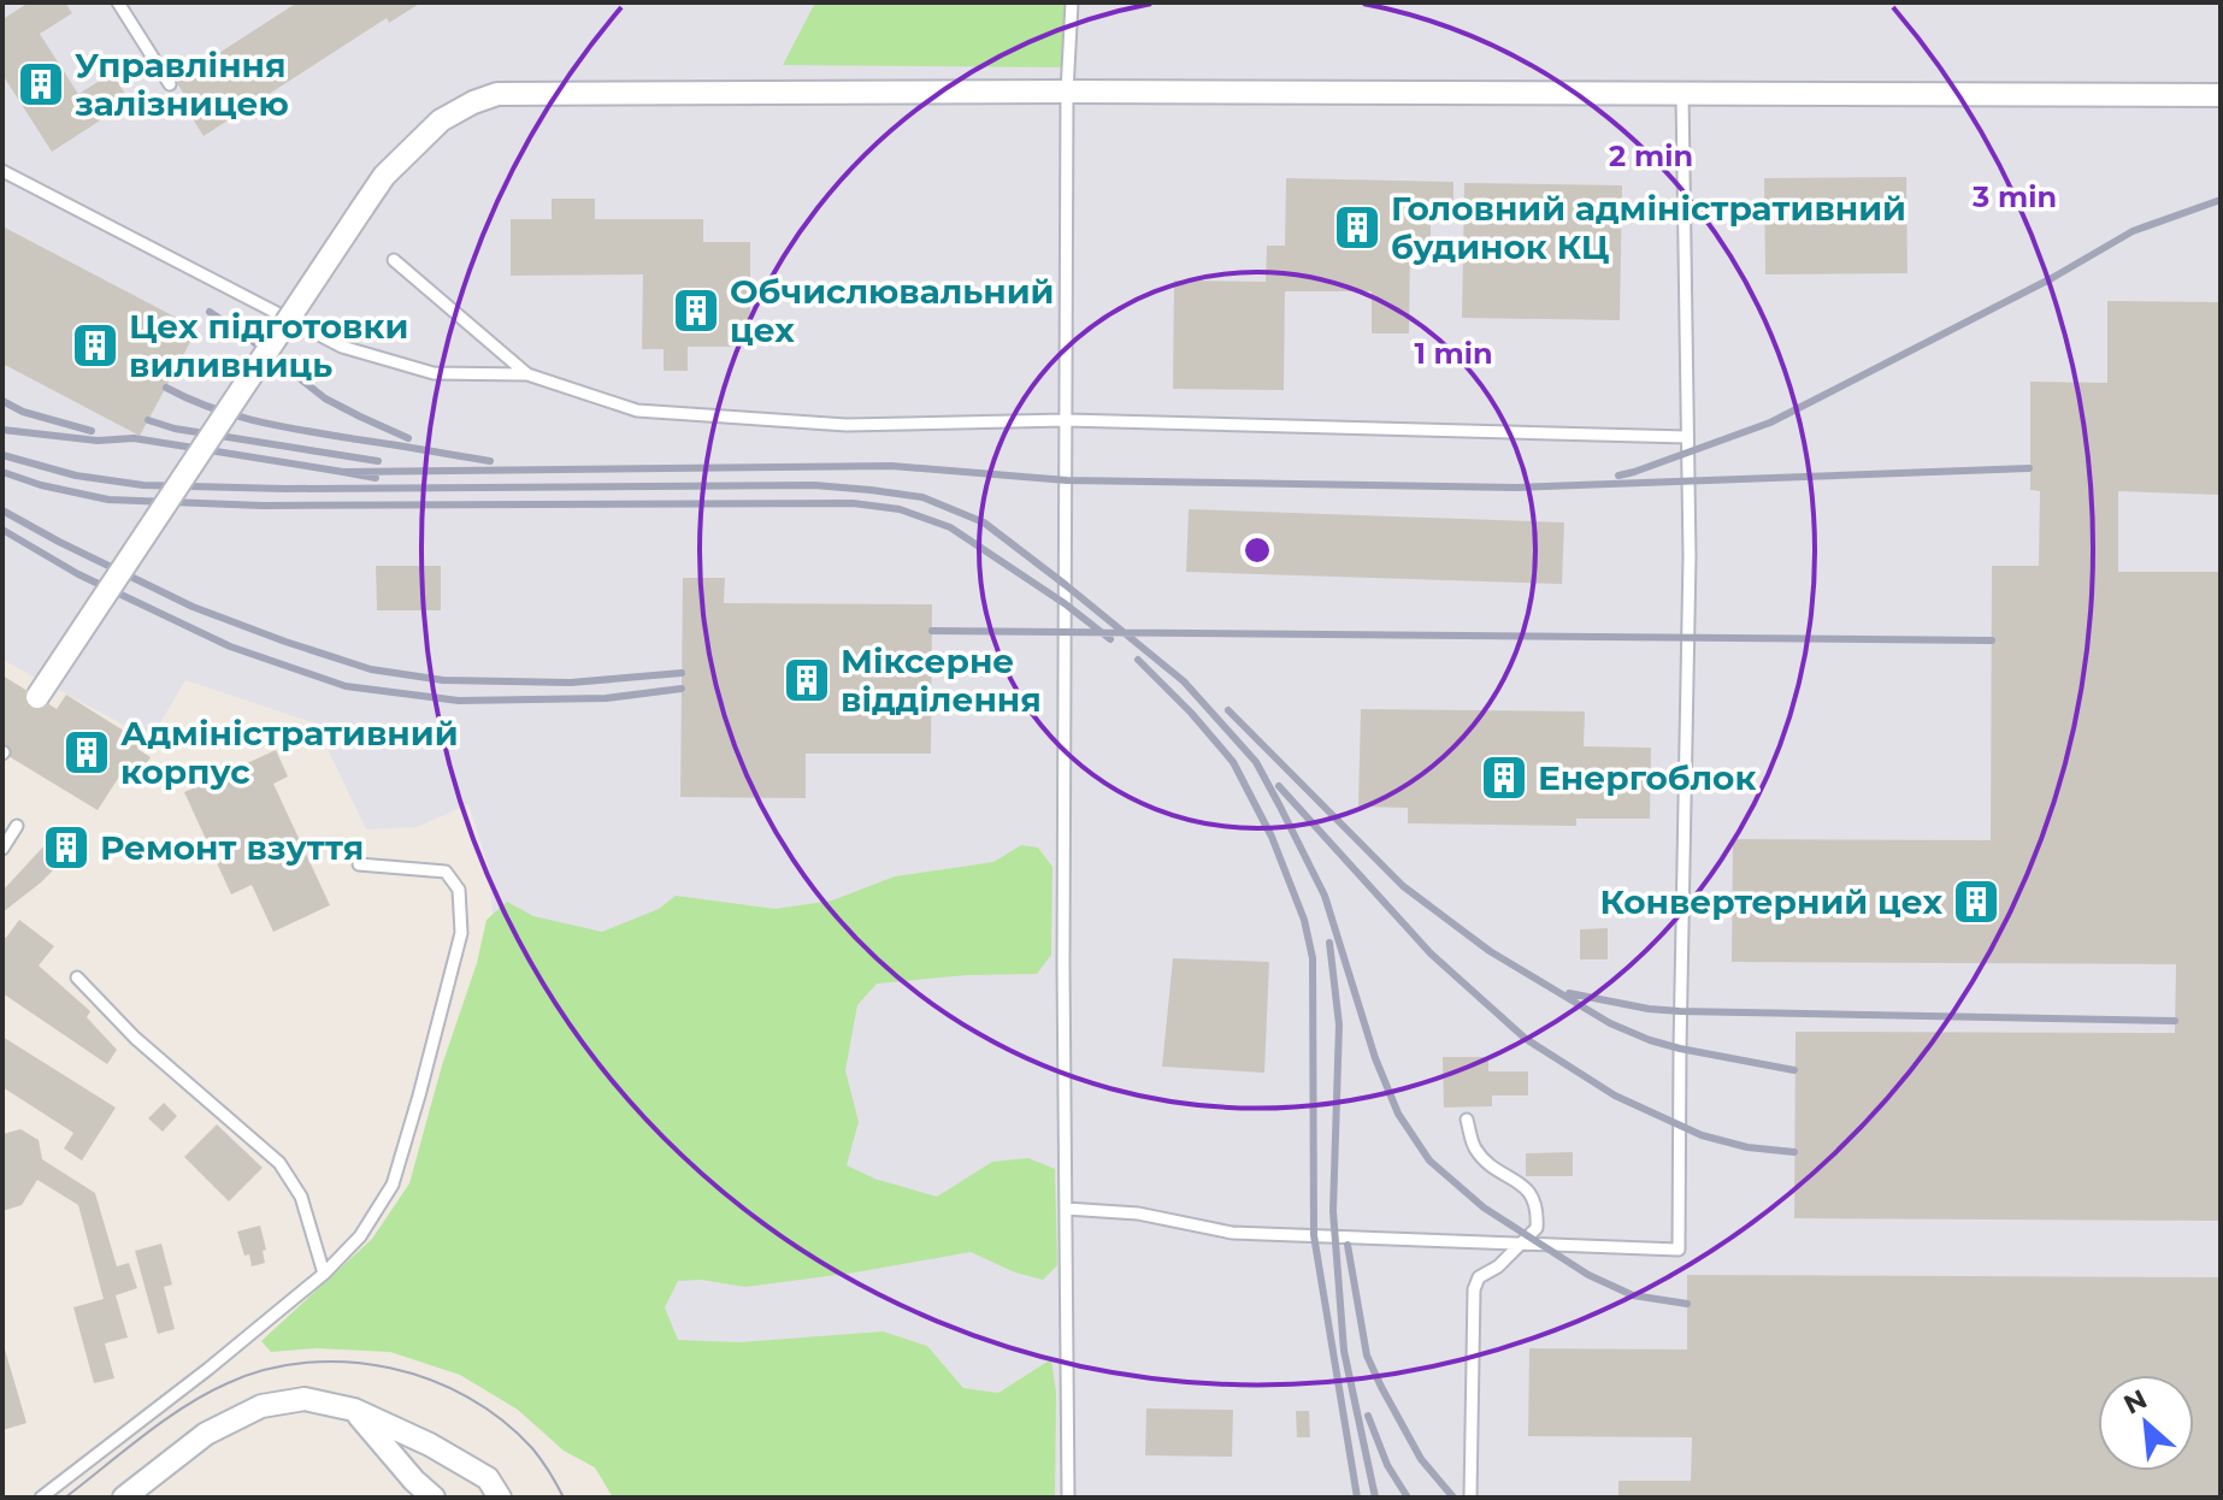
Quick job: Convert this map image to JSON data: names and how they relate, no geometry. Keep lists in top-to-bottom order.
{
  "places": {
    "building": [
      "Управління залізницею",
      "Головний адміністративний будинок КЦ",
      "Обчислювальний цех",
      "Цех підготовки виливниць",
      "Міксерне відділення",
      "Адміністративний корпус",
      "Енергоблок",
      "Ремонт взуття",
      "Конвертерний цех"
    ]
  },
  "north": "top left",
  "rings": ["2 min", "3 min", "1 min"]
}
